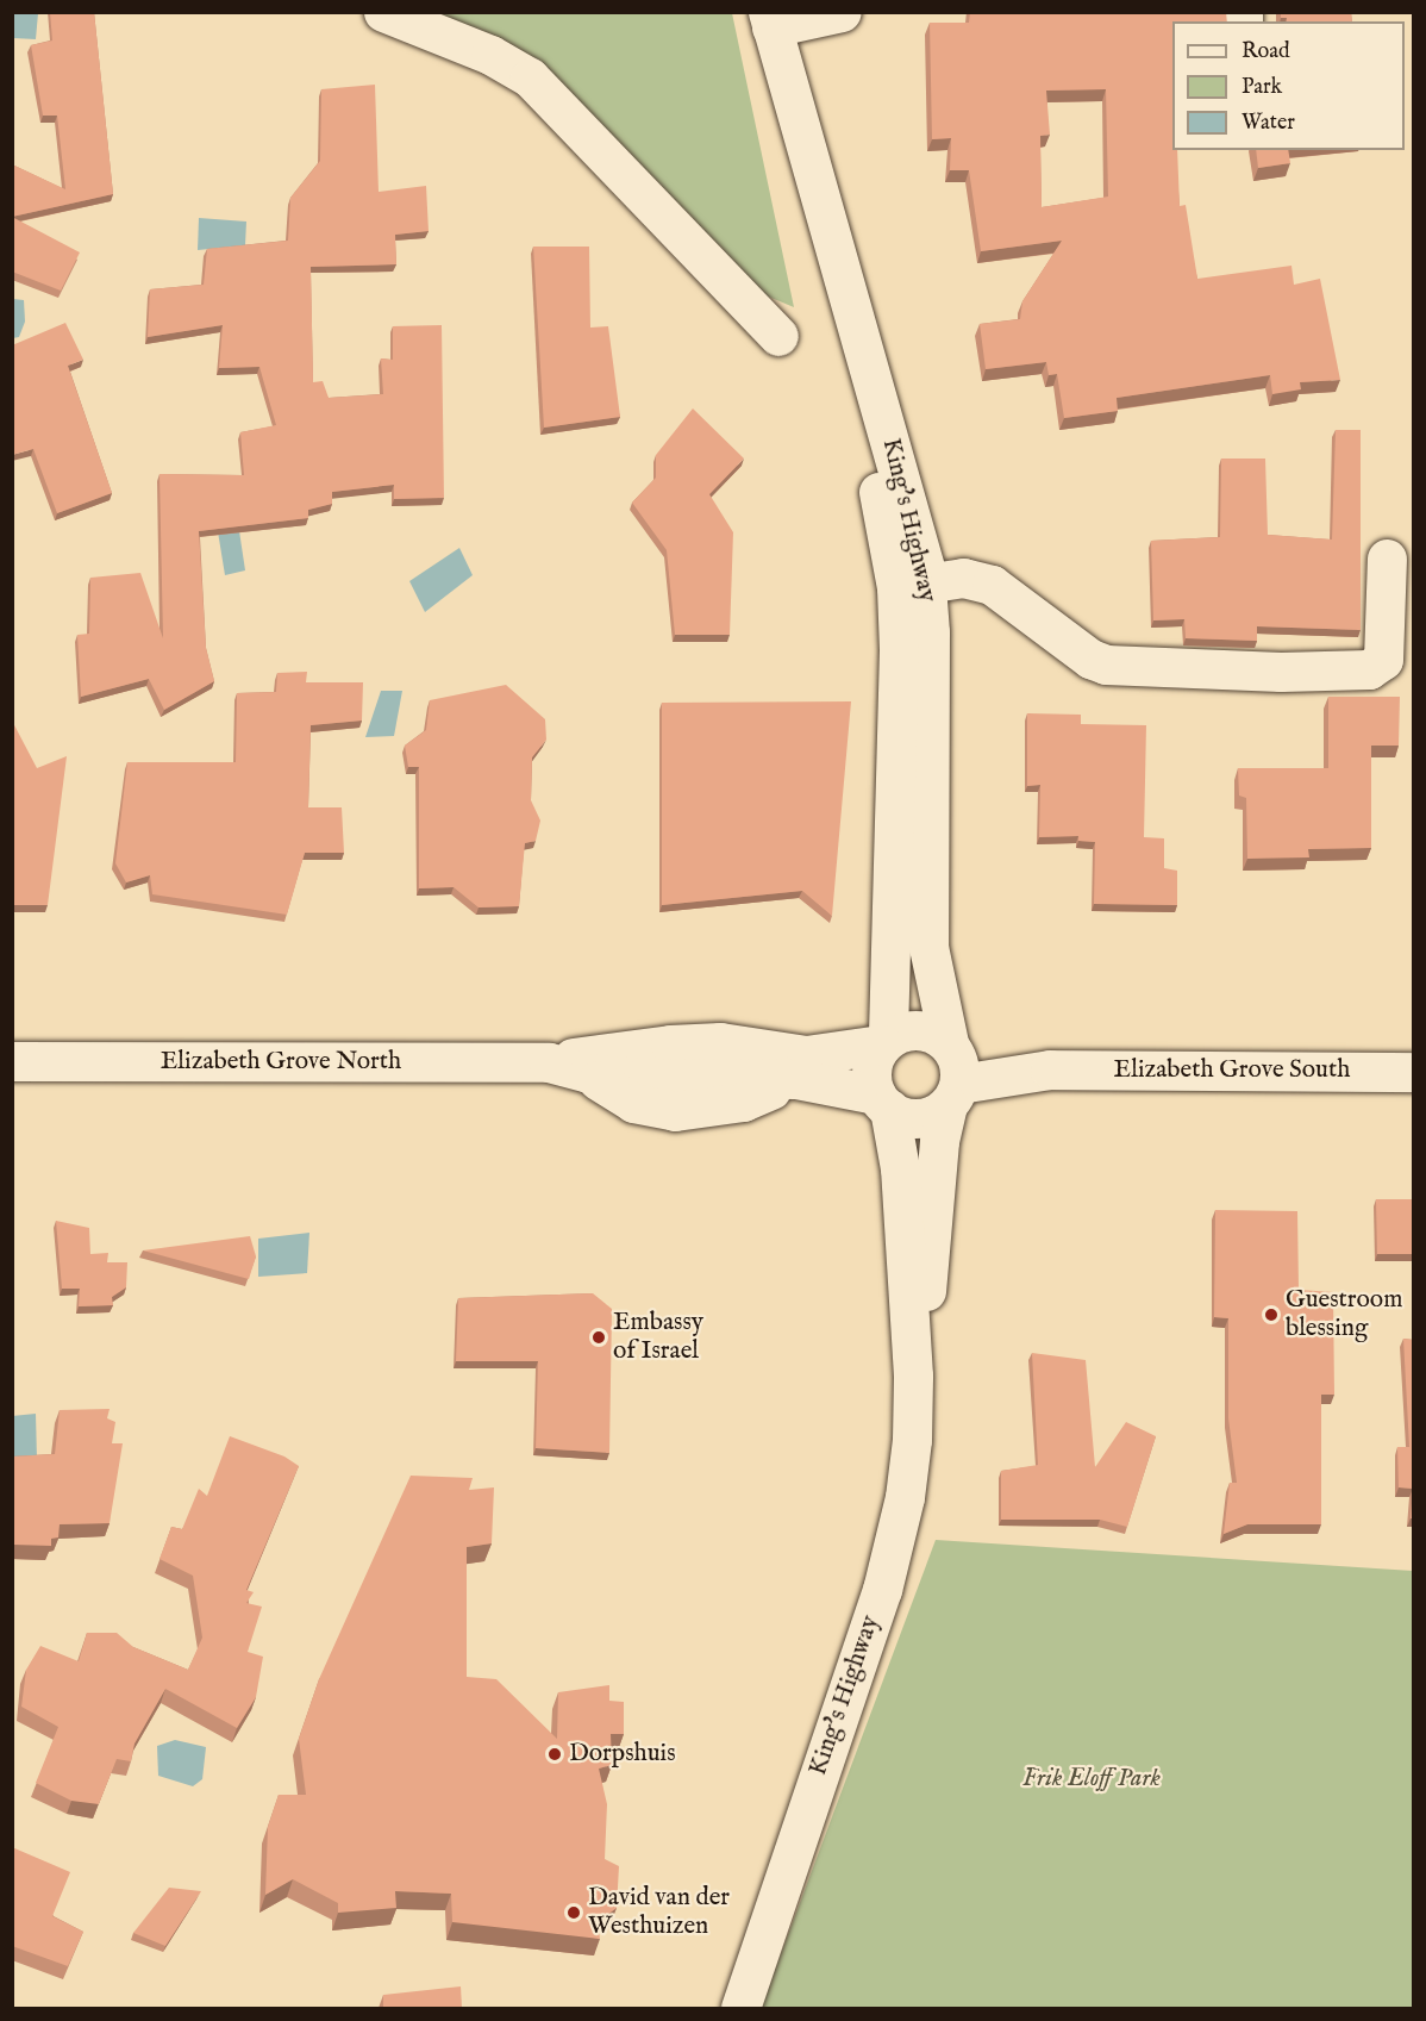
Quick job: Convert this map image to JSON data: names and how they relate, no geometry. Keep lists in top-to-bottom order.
{
  "streets": {
    "street": ["King's Highway", "Elizabeth Grove North", "Elizabeth Grove South"]
  },
  "crossings": [
    ["King's Highway", "Elizabeth Grove North"],
    ["King's Highway", "Elizabeth Grove South"],
    ["Elizabeth Grove North", "Elizabeth Grove South"]
  ],
  "parks": ["Frik Eloff Park"],
  "places": [
    "Guestroom blessing",
    "Embassy of Israel",
    "Dorpshuis",
    "David van der Westhuizen"
  ],
  "legend": ["Road", "Park", "Water"]
}
